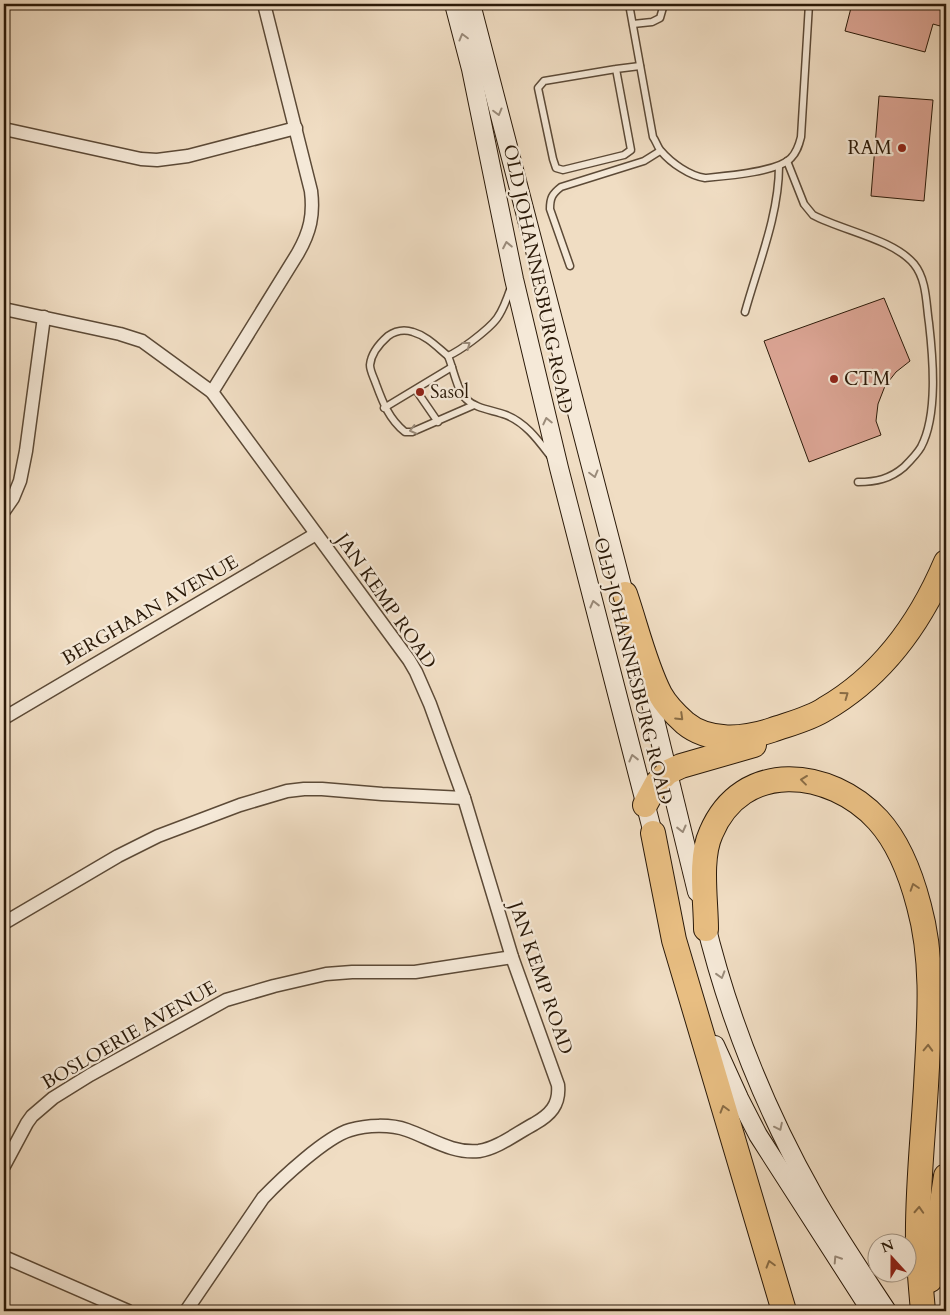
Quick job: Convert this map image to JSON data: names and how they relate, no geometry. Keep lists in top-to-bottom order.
{
  "streets": {
    "main road": ["OLD JOHANNESBURG ROAD"],
    "street": ["JAN KEMP ROAD", "BERGHAAN AVENUE", "BOSLOERIE AVENUE"]
  },
  "crossings": [
    ["JAN KEMP ROAD", "BERGHAAN AVENUE"],
    ["JAN KEMP ROAD", "BOSLOERIE AVENUE"]
  ],
  "places": ["RAM", "CTM", "Sasol"],
  "north": "top"
}
